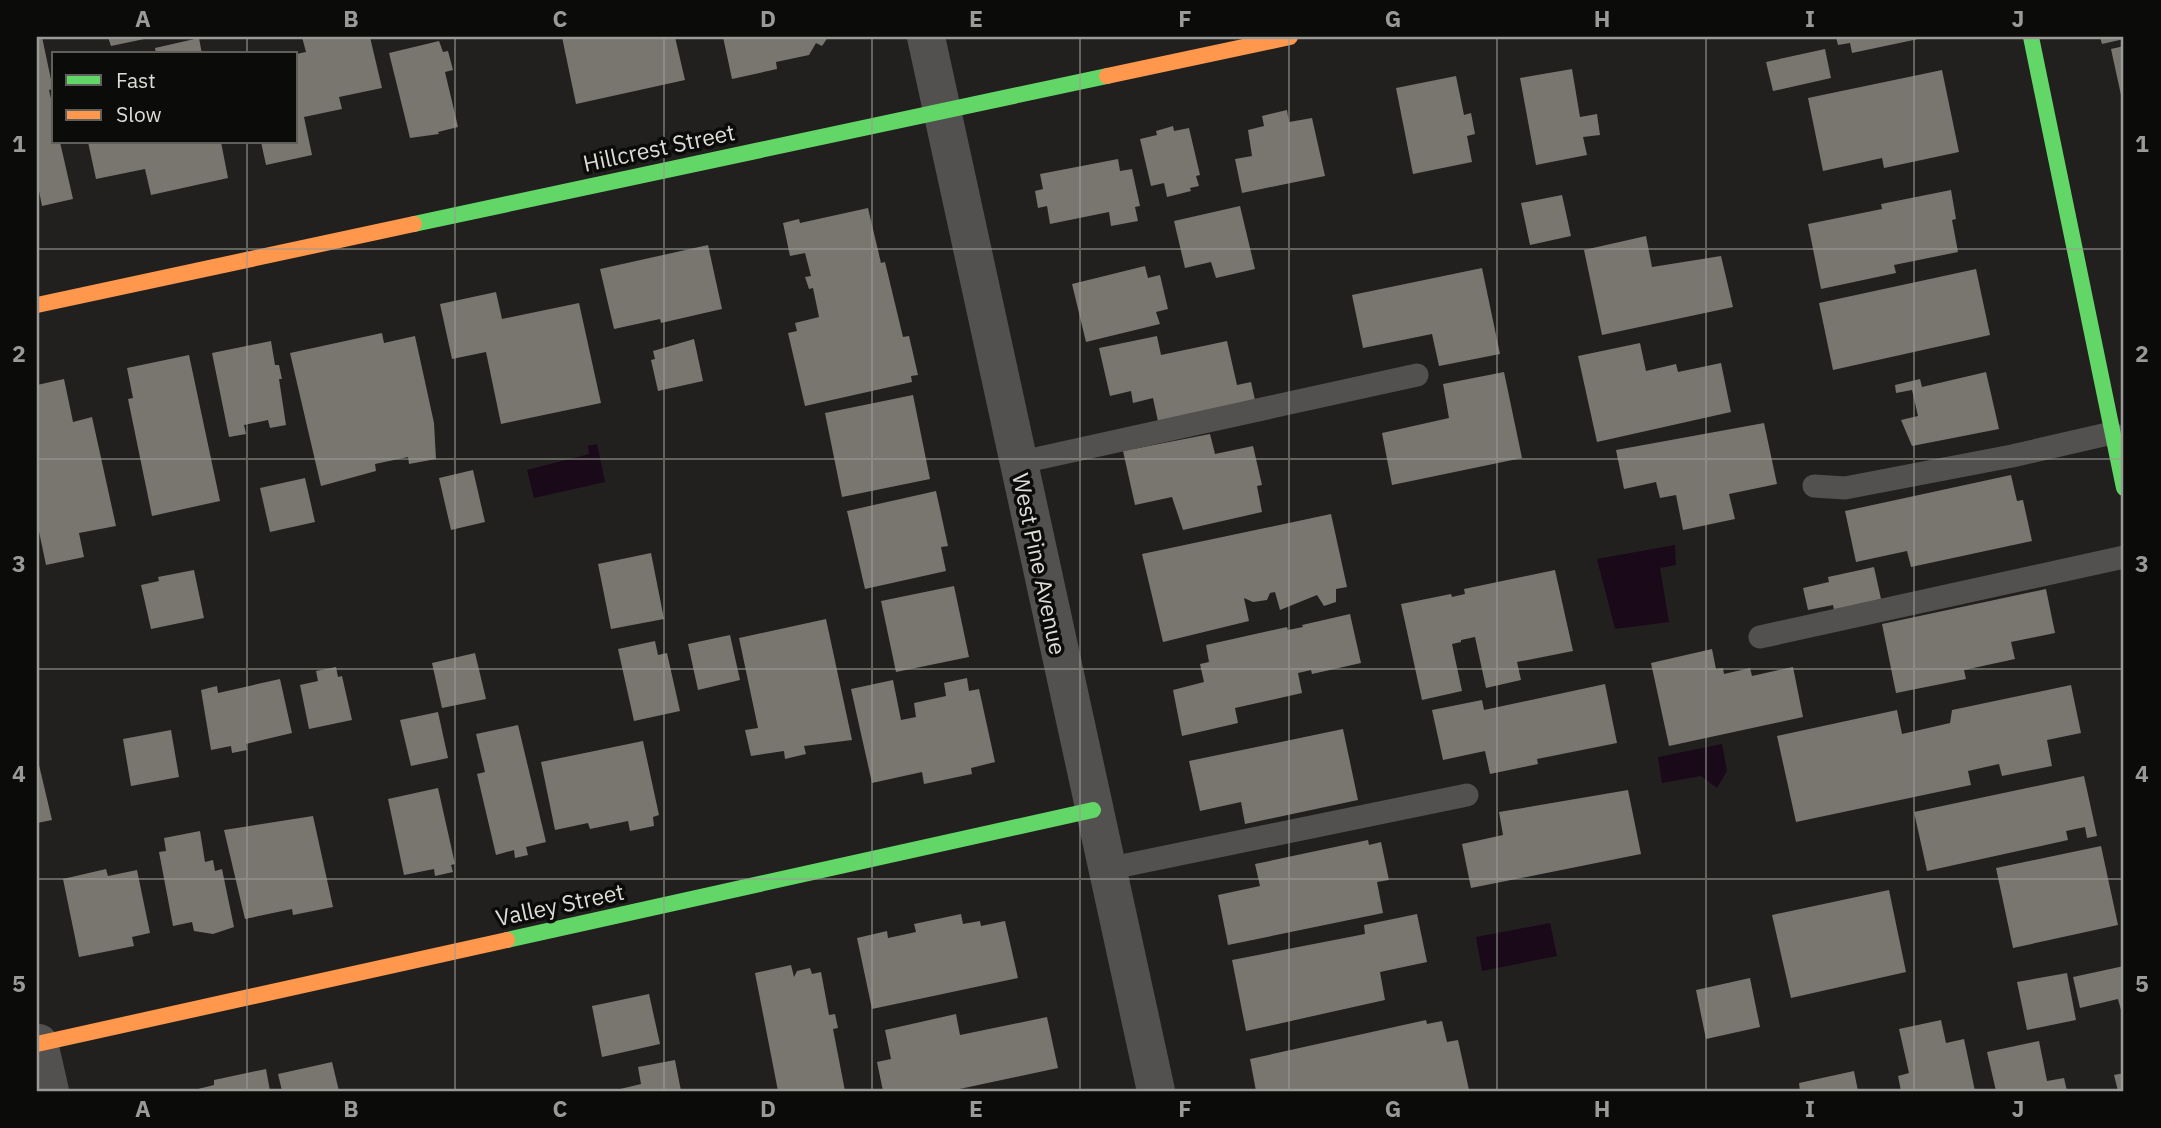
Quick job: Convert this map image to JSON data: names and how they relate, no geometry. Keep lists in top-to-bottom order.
{
  "streets": {
    "street": ["Hillcrest Street", "West Pine Avenue", "Valley Street"]
  },
  "crossings": [
    ["Hillcrest Street", "West Pine Avenue"],
    ["West Pine Avenue", "Valley Street"]
  ],
  "legend": ["Fast", "Slow"],
  "grid": {
    "columns": [
      "A",
      "B",
      "C",
      "D",
      "E",
      "F",
      "G",
      "H",
      "I",
      "J"
    ],
    "rows": [
      "1",
      "2",
      "3",
      "4",
      "5"
    ]
  }
}
